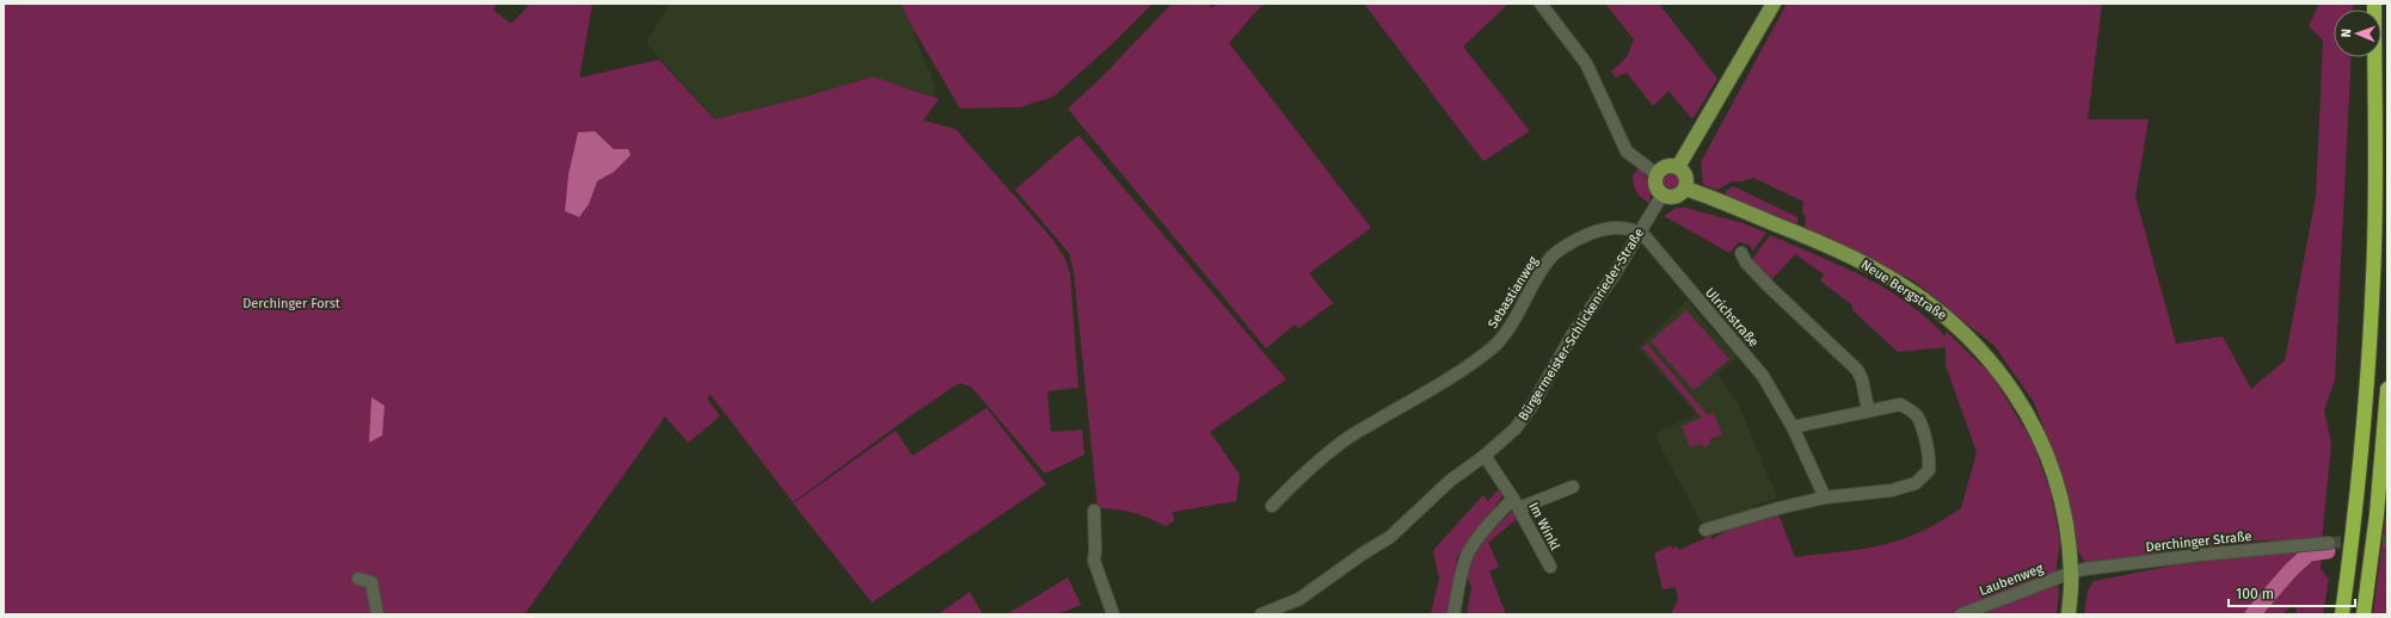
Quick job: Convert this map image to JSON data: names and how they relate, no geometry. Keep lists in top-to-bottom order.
{
  "streets": {
    "main road": ["Neue Bergstraße"],
    "street": [
      "Sebastianweg",
      "Ulrichstraße",
      "Bürgermeister-Schlickenrieder-Straße",
      "Im Winkl",
      "Derchinger Straße",
      "Laubenweg"
    ]
  },
  "crossings": [
    ["Neue Bergstraße", "Bürgermeister-Schlickenrieder-Straße"],
    ["Neue Bergstraße", "Derchinger Straße"],
    ["Neue Bergstraße", "Laubenweg"],
    ["Sebastianweg", "Ulrichstraße"],
    ["Sebastianweg", "Bürgermeister-Schlickenrieder-Straße"],
    ["Ulrichstraße", "Bürgermeister-Schlickenrieder-Straße"],
    ["Bürgermeister-Schlickenrieder-Straße", "Im Winkl"],
    ["Derchinger Straße", "Laubenweg"]
  ],
  "parks": ["Derchinger Forst"],
  "scale_bar": "100 m",
  "north": "left"
}
